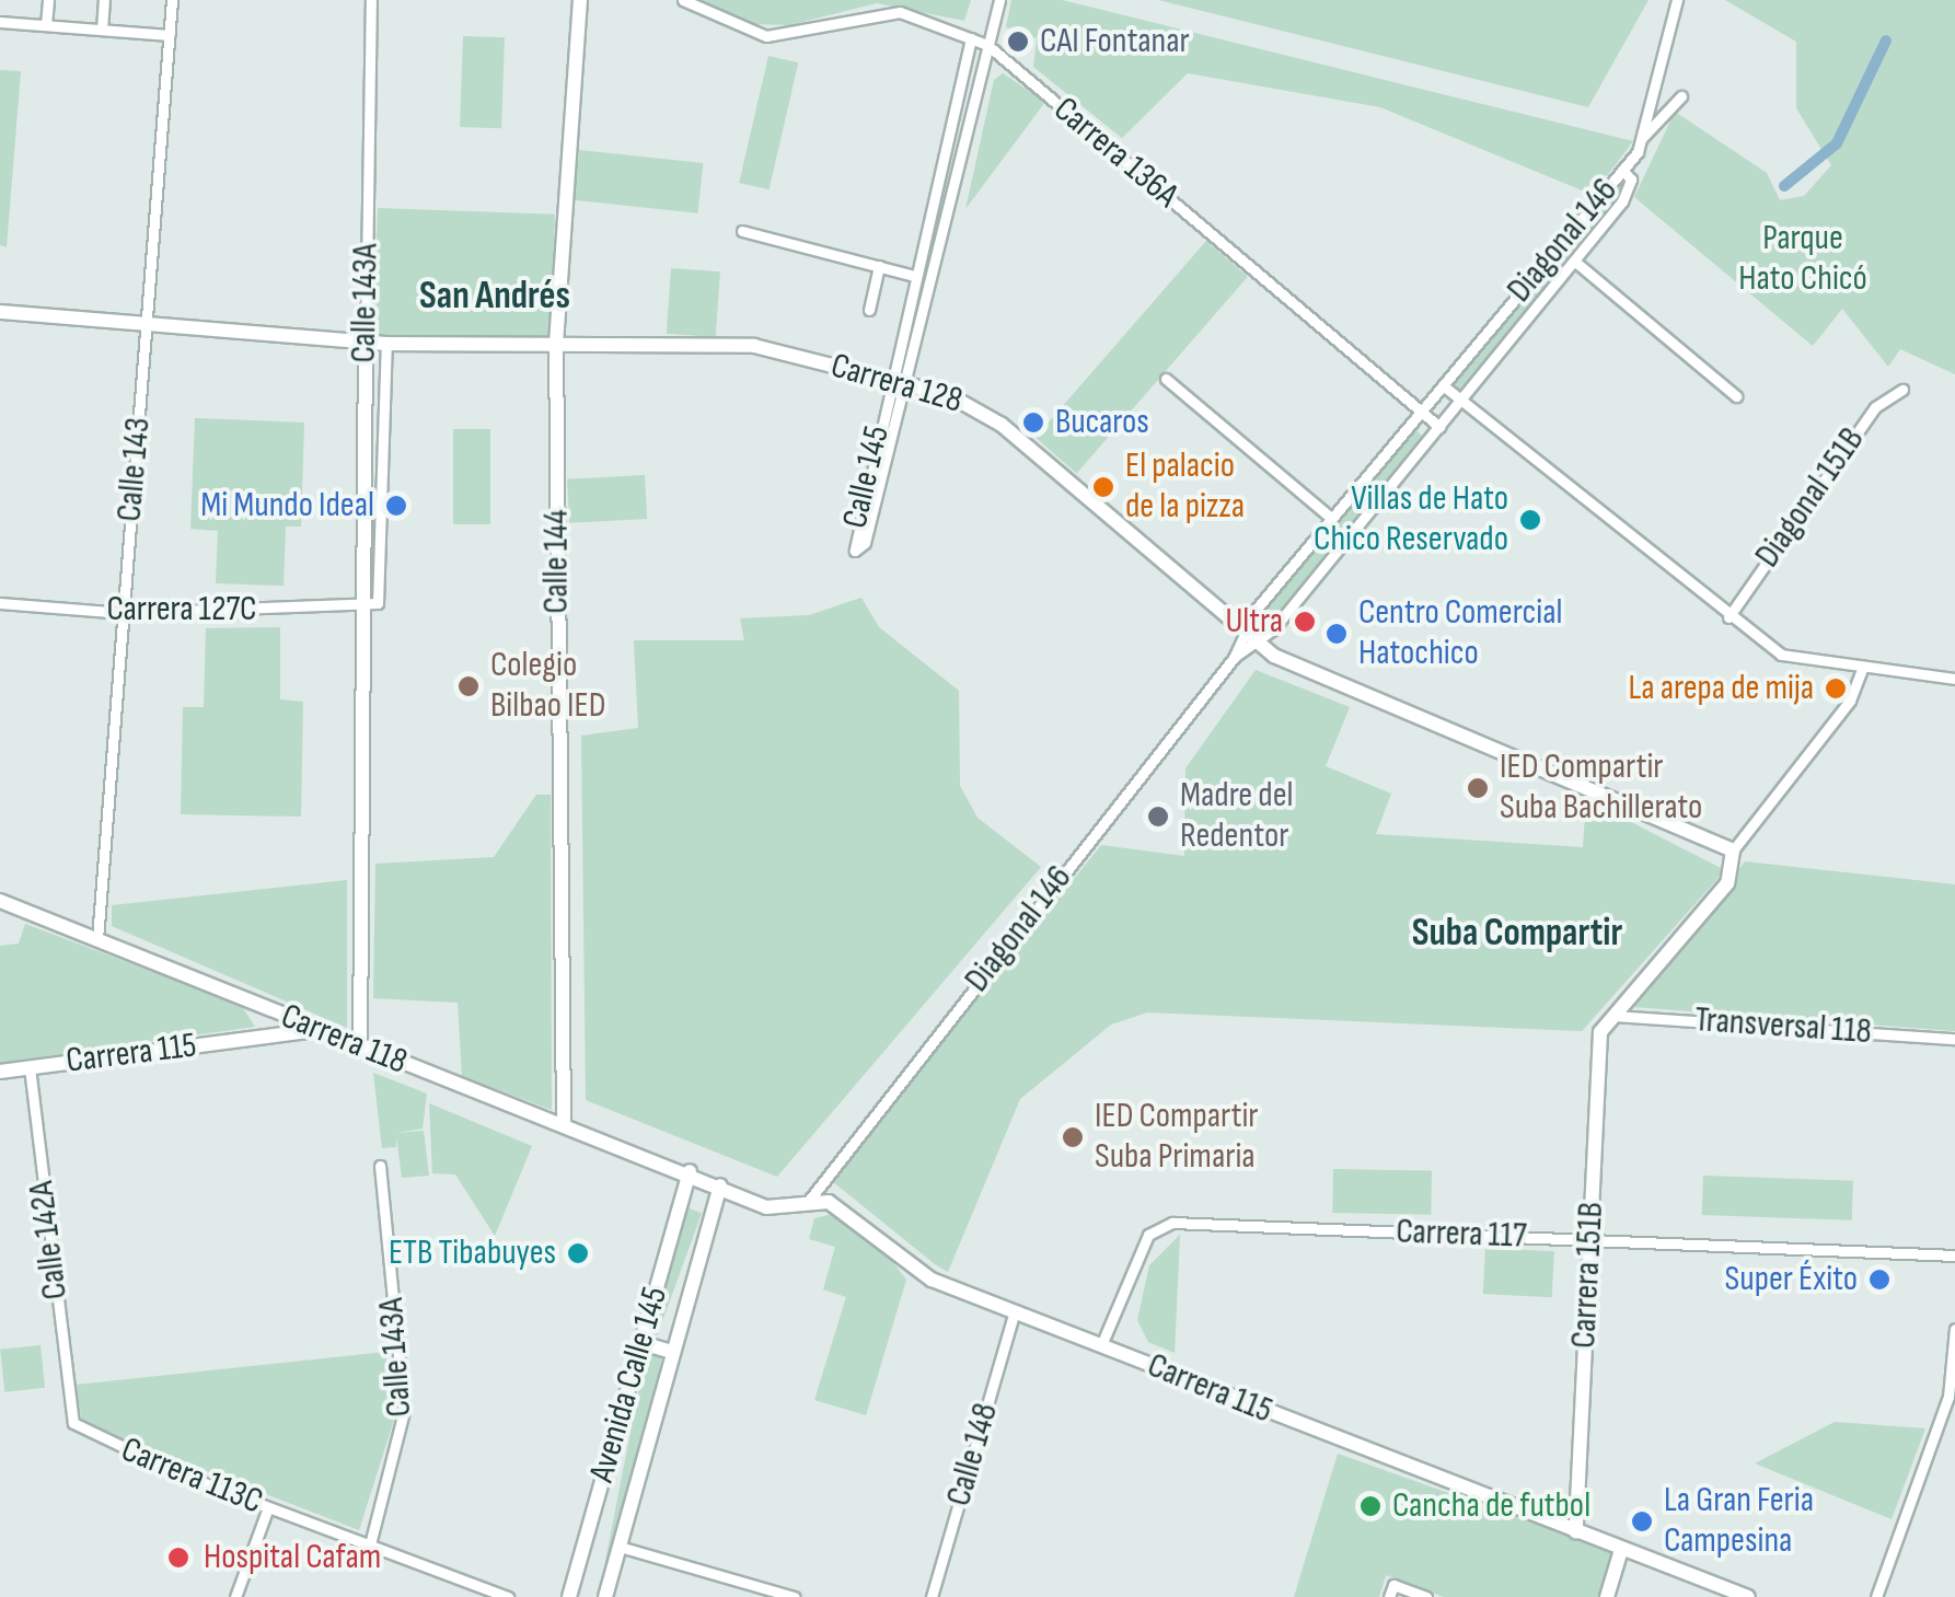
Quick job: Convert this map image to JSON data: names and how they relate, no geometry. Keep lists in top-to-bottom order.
{
  "streets": {
    "street": [
      "Carrera 136A",
      "Diagonal 146",
      "Calle 143A",
      "Carrera 128",
      "Calle 143",
      "Calle 145",
      "Diagonal 151B",
      "Calle 144",
      "Carrera 127C",
      "Transversal 118",
      "Carrera 118",
      "Carrera 115",
      "Carrera 117",
      "Calle 142A",
      "Carrera 151B",
      "Avenida Calle 145",
      "Calle 148",
      "Carrera 113C"
    ]
  },
  "crossings": [
    ["Carrera 136A", "Diagonal 146"],
    ["Carrera 136A", "Calle 145"],
    ["Diagonal 146", "Carrera 128"],
    ["Diagonal 146", "Carrera 115"],
    ["Calle 143A", "Carrera 128"],
    ["Calle 143A", "Carrera 127C"],
    ["Calle 143A", "Carrera 118"],
    ["Calle 143A", "Carrera 113C"],
    ["Carrera 128", "Calle 143"],
    ["Carrera 128", "Calle 145"],
    ["Carrera 128", "Calle 144"],
    ["Calle 143", "Carrera 127C"],
    ["Calle 143", "Carrera 118"],
    ["Calle 144", "Carrera 118"],
    ["Transversal 118", "Carrera 151B"],
    ["Carrera 118", "Carrera 115"],
    ["Carrera 118", "Avenida Calle 145"],
    ["Carrera 115", "Carrera 117"],
    ["Carrera 115", "Calle 142A"],
    ["Carrera 115", "Carrera 151B"],
    ["Carrera 115", "Avenida Calle 145"],
    ["Carrera 115", "Calle 148"],
    ["Carrera 117", "Carrera 151B"],
    ["Calle 142A", "Carrera 113C"]
  ],
  "districts": ["San Andrés", "Suba Compartir"],
  "parks": ["Parque Hato Chicó"],
  "places": [
    "CAI Fontanar",
    "Bucaros",
    "El palacio de la pizza",
    "Mi Mundo Ideal",
    "Villas de Hato Chico Reservado",
    "Ultra",
    "Centro Comercial Hatochico",
    "Colegio Bilbao IED",
    "La arepa de mija",
    "IED Compartir Suba Bachillerato",
    "Madre del Redentor",
    "IED Compartir Suba Primaria",
    "ETB Tibabuyes",
    "Super Éxito",
    "Cancha de futbol",
    "La Gran Feria Campesina",
    "Hospital Cafam"
  ]
}
